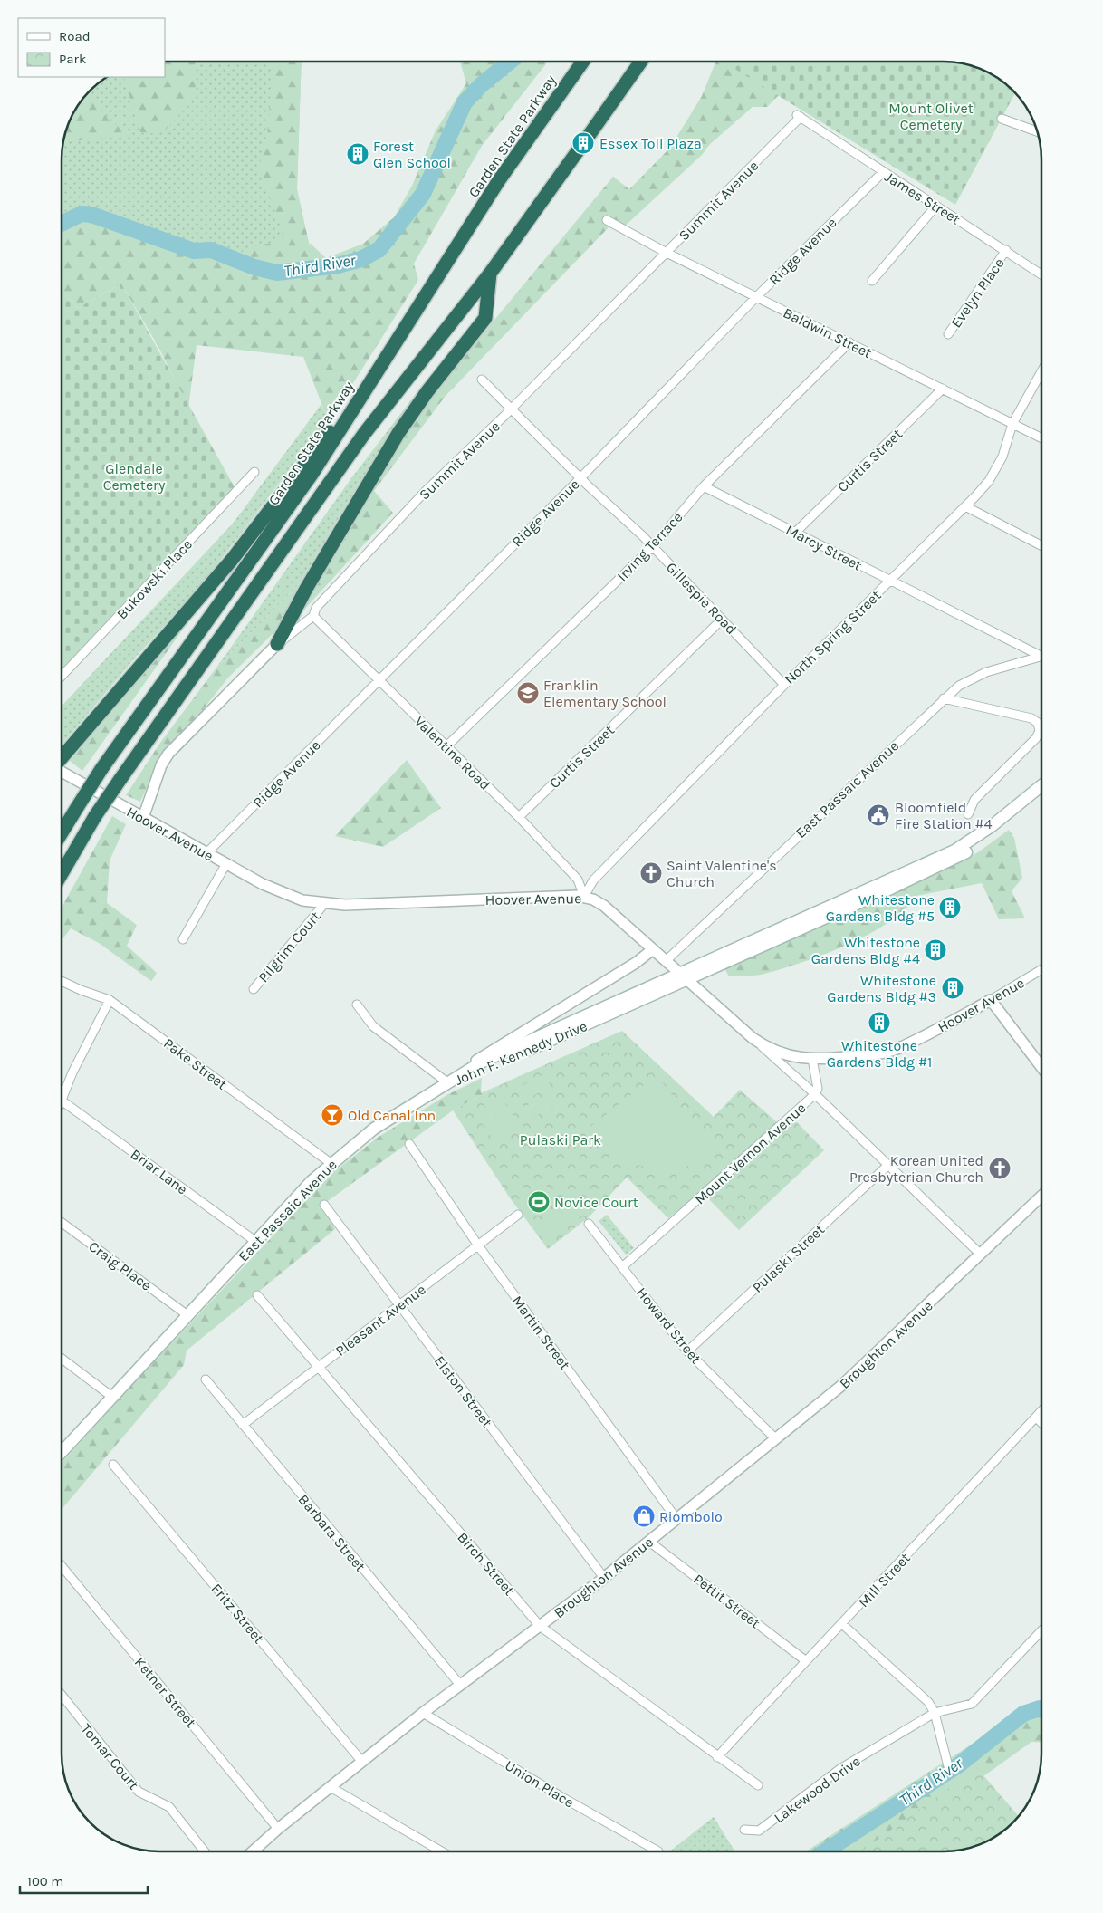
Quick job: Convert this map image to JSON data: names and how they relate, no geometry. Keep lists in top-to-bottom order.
{
  "streets": {
    "highway": ["Garden State Parkway"],
    "main road": ["East Passaic Avenue", "John F. Kennedy Drive"],
    "street": [
      "James Street",
      "Summit Avenue",
      "Ridge Avenue",
      "Evelyn Place",
      "Baldwin Street",
      "Curtis Street",
      "Irving Terrace",
      "Marcy Street",
      "Bukowski Place",
      "Gillespie Road",
      "North Spring Street",
      "Valentine Road",
      "Hoover Avenue",
      "Pilgrim Court",
      "Pake Street",
      "Mount Vernon Avenue",
      "Briar Lane",
      "Pulaski Street",
      "Craig Place",
      "Pleasant Avenue",
      "Howard Street",
      "Martin Street",
      "Broughton Avenue",
      "Elston Street",
      "Barbara Street",
      "Birch Street",
      "Mill Street",
      "Pettit Street",
      "Fritz Street",
      "Ketner Street",
      "Tomar Court",
      "Union Place",
      "Lakewood Drive"
    ]
  },
  "crossings": [
    ["James Street", "Summit Avenue"],
    ["James Street", "Ridge Avenue"],
    ["James Street", "Evelyn Place"],
    ["Summit Avenue", "Baldwin Street"],
    ["Summit Avenue", "Gillespie Road"],
    ["Summit Avenue", "Valentine Road"],
    ["Summit Avenue", "Hoover Avenue"],
    ["Ridge Avenue", "Baldwin Street"],
    ["Ridge Avenue", "Gillespie Road"],
    ["Ridge Avenue", "Valentine Road"],
    ["Ridge Avenue", "Hoover Avenue"],
    ["Baldwin Street", "Curtis Street"],
    ["Baldwin Street", "Irving Terrace"],
    ["Baldwin Street", "North Spring Street"],
    ["Curtis Street", "Marcy Street"],
    ["Curtis Street", "Gillespie Road"],
    ["Curtis Street", "Valentine Road"],
    ["Irving Terrace", "Marcy Street"],
    ["Irving Terrace", "Gillespie Road"],
    ["Irving Terrace", "Valentine Road"],
    ["Marcy Street", "North Spring Street"],
    ["Gillespie Road", "North Spring Street"],
    ["North Spring Street", "Valentine Road"],
    ["North Spring Street", "Hoover Avenue"],
    ["Valentine Road", "Hoover Avenue"],
    ["East Passaic Avenue", "Hoover Avenue"],
    ["East Passaic Avenue", "John F. Kennedy Drive"],
    ["East Passaic Avenue", "Pake Street"],
    ["East Passaic Avenue", "Briar Lane"],
    ["East Passaic Avenue", "Craig Place"],
    ["Hoover Avenue", "Pilgrim Court"],
    ["Hoover Avenue", "John F. Kennedy Drive"],
    ["Hoover Avenue", "Mount Vernon Avenue"],
    ["Mount Vernon Avenue", "Howard Street"],
    ["Pulaski Street", "Howard Street"],
    ["Pleasant Avenue", "Martin Street"],
    ["Pleasant Avenue", "Elston Street"],
    ["Pleasant Avenue", "Barbara Street"],
    ["Pleasant Avenue", "Birch Street"],
    ["Howard Street", "Broughton Avenue"],
    ["Martin Street", "Broughton Avenue"],
    ["Broughton Avenue", "Elston Street"],
    ["Broughton Avenue", "Barbara Street"],
    ["Broughton Avenue", "Birch Street"],
    ["Broughton Avenue", "Pettit Street"],
    ["Broughton Avenue", "Fritz Street"],
    ["Broughton Avenue", "Ketner Street"],
    ["Broughton Avenue", "Union Place"],
    ["Birch Street", "Mill Street"],
    ["Mill Street", "Pettit Street"]
  ],
  "water": ["Third River"],
  "parks": ["Mount Olivet Cemetery", "Glendale Cemetery", "Pulaski Park"],
  "places": {
    "building": [
      "Essex Toll Plaza",
      "Forest Glen School",
      "Whitestone Gardens Bldg #5",
      "Whitestone Gardens Bldg #4",
      "Whitestone Gardens Bldg #3",
      "Whitestone Gardens Bldg #1"
    ],
    "school or university": ["Franklin Elementary School"],
    "public building": ["Bloomfield Fire Station #4"],
    "church": ["Saint Valentine's Church", "Korean United Presbyterian Church"],
    "bar": ["Old Canal Inn"],
    "sports": ["Novice Court"],
    "shop": ["Riombolo"]
  },
  "legend": ["Road", "Park"],
  "scale_bar": "100 m"
}
